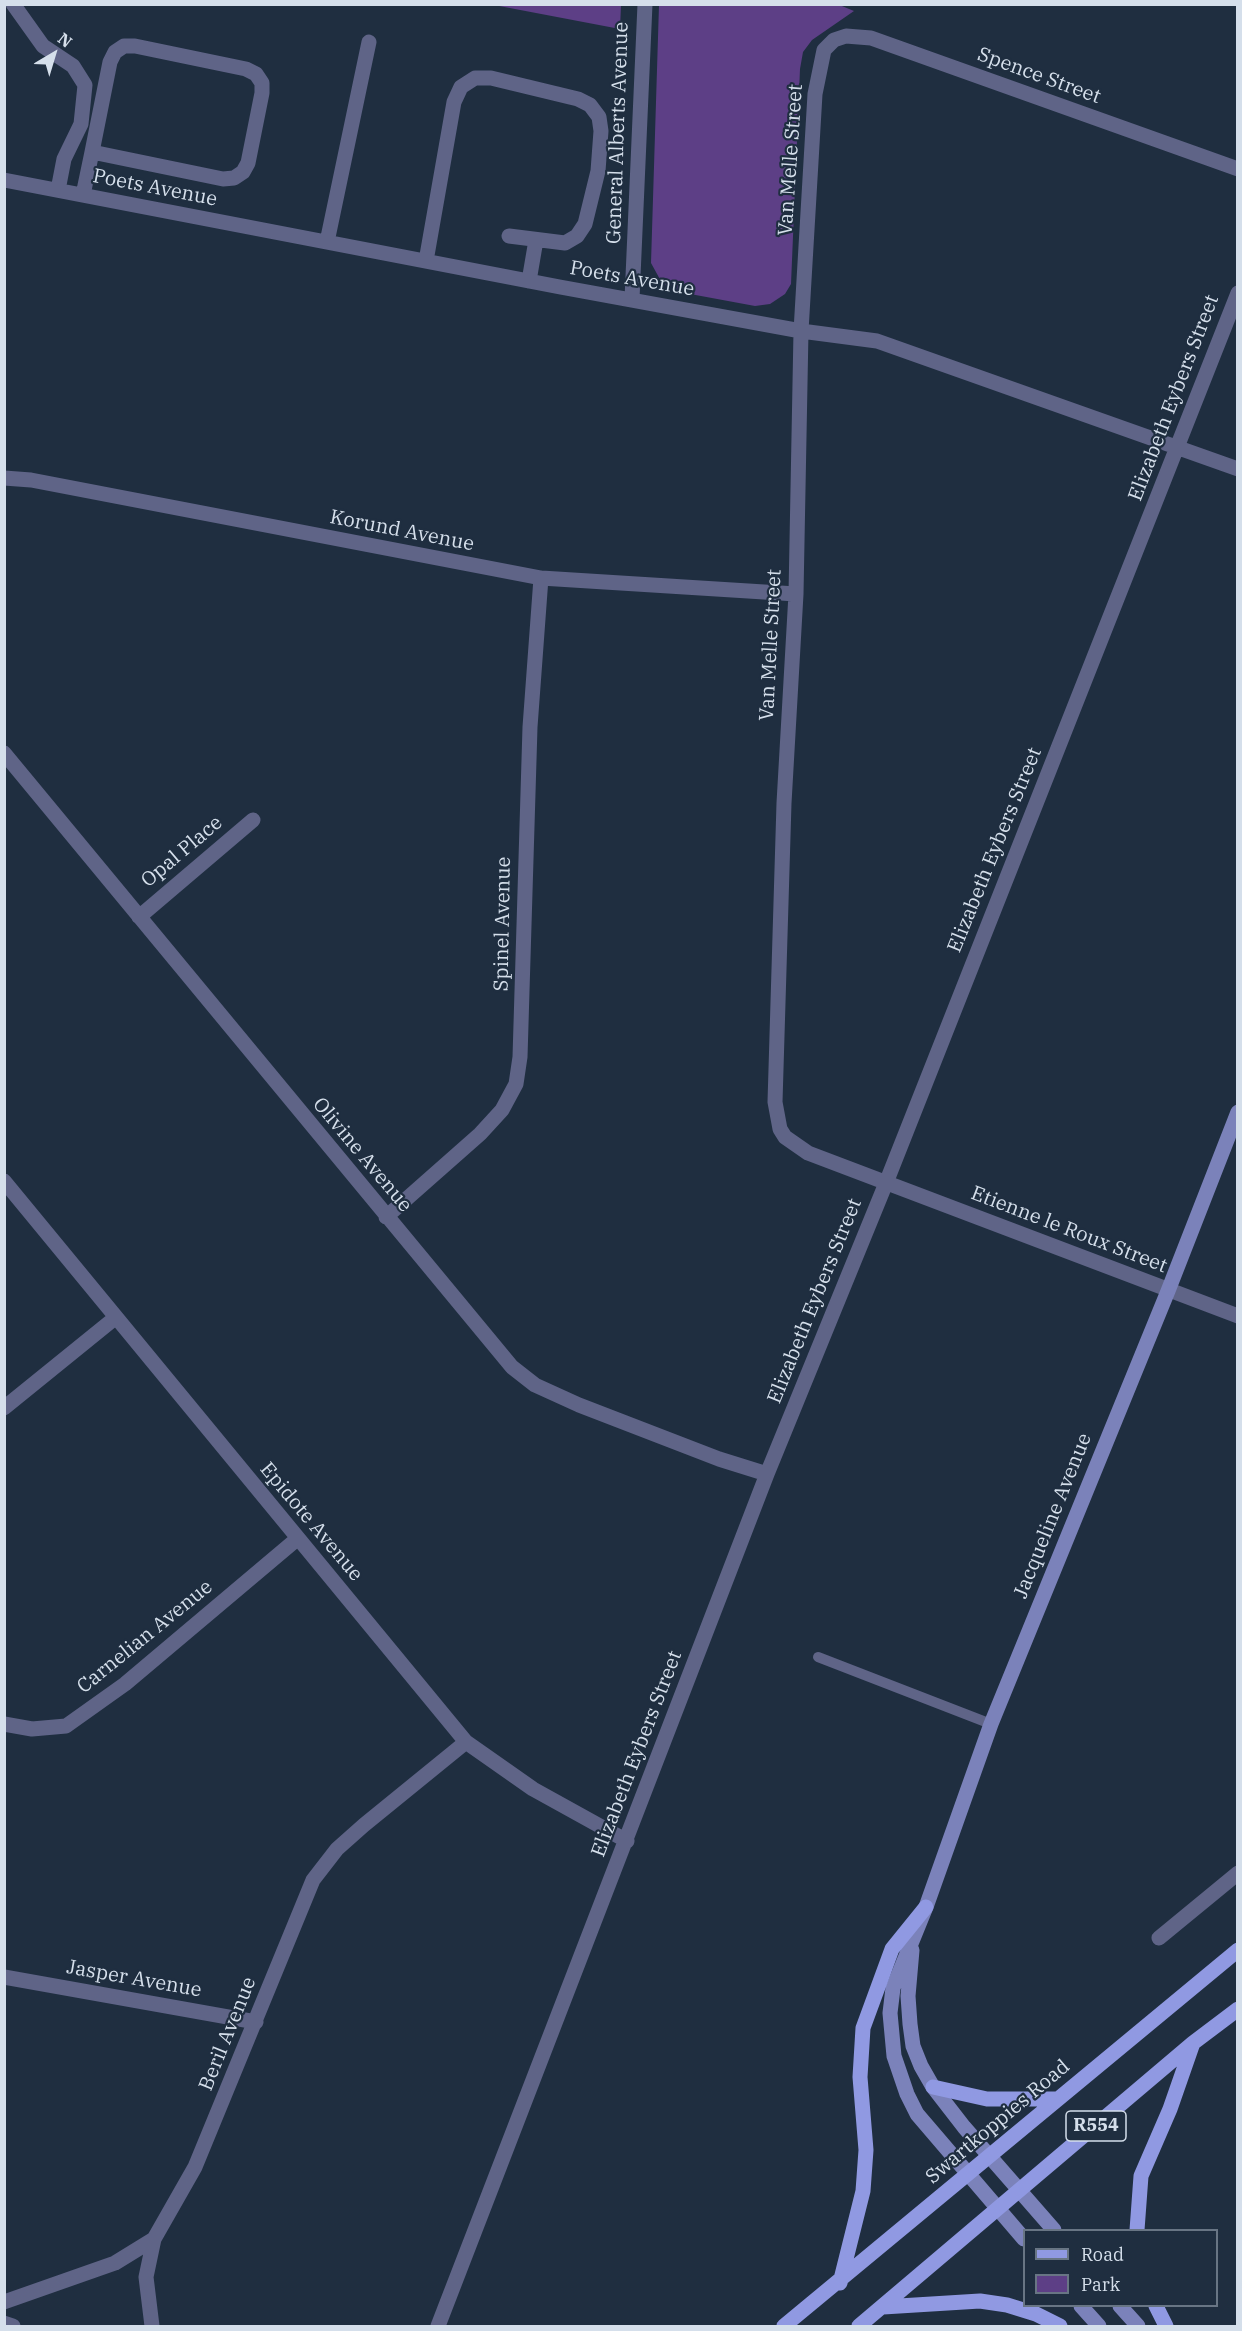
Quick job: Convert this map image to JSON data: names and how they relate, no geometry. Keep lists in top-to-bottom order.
{
  "streets": {
    "main road": ["Swartkoppies Road", "R554"],
    "street": [
      "Spence Street",
      "General Alberts Avenue",
      "Van Melle Street",
      "Poets Avenue",
      "Elizabeth Eybers Street",
      "Korund Avenue",
      "Opal Place",
      "Spinel Avenue",
      "Olivine Avenue",
      "Etienne le Roux Street",
      "Jacqueline Avenue",
      "Epidote Avenue",
      "Carnelian Avenue",
      "Jasper Avenue",
      "Beril Avenue"
    ]
  },
  "crossings": [
    ["Spence Street", "Van Melle Street"],
    ["General Alberts Avenue", "Poets Avenue"],
    ["Van Melle Street", "Poets Avenue"],
    ["Van Melle Street", "Elizabeth Eybers Street"],
    ["Van Melle Street", "Korund Avenue"],
    ["Van Melle Street", "Etienne le Roux Street"],
    ["Poets Avenue", "Elizabeth Eybers Street"],
    ["Elizabeth Eybers Street", "Olivine Avenue"],
    ["Elizabeth Eybers Street", "Etienne le Roux Street"],
    ["Elizabeth Eybers Street", "Epidote Avenue"],
    ["Korund Avenue", "Spinel Avenue"],
    ["Opal Place", "Olivine Avenue"],
    ["Spinel Avenue", "Olivine Avenue"],
    ["Etienne le Roux Street", "Jacqueline Avenue"],
    ["Jacqueline Avenue", "Swartkoppies Road"],
    ["Jacqueline Avenue", "R554"],
    ["Epidote Avenue", "Carnelian Avenue"],
    ["Epidote Avenue", "Beril Avenue"],
    ["Jasper Avenue", "Beril Avenue"]
  ],
  "legend": ["Road", "Park"],
  "north": "top right"
}
